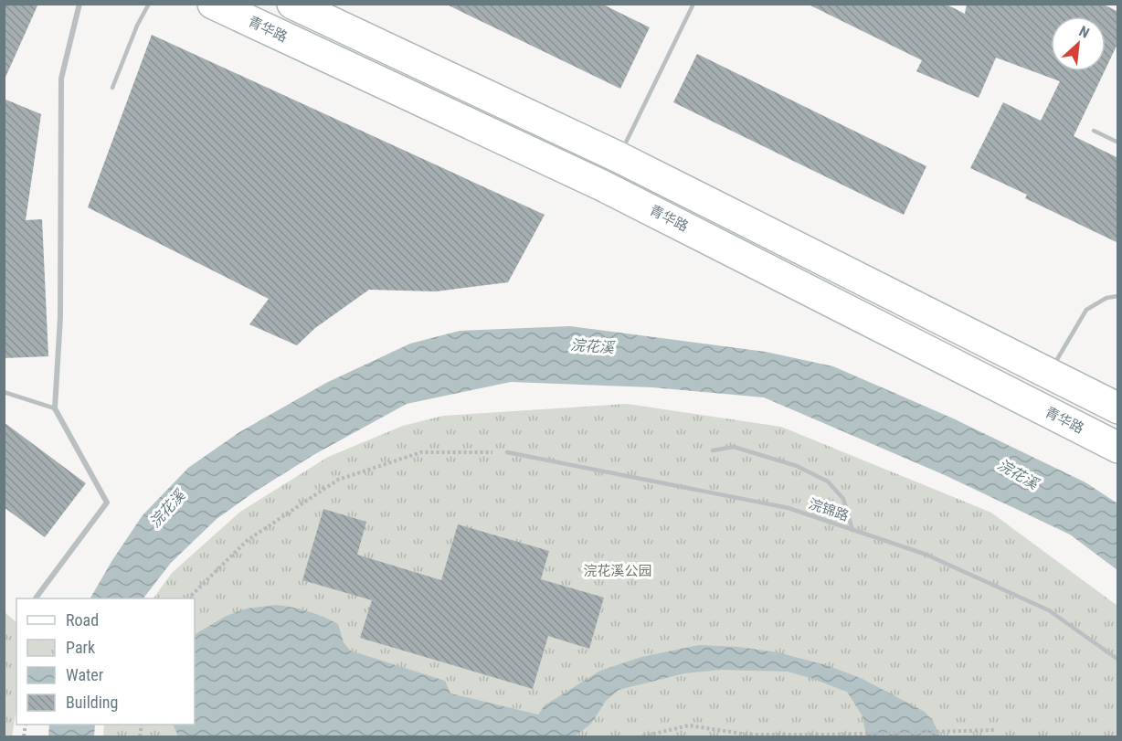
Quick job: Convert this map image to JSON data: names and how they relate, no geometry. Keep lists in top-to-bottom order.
{
  "streets": {
    "main road": ["青华路"],
    "lane": ["浣锦路"]
  },
  "water": ["浣花溪"],
  "parks": ["浣花溪公园"],
  "legend": [
    "Road",
    "Park",
    "Water",
    "Building"
  ],
  "north": "top right"
}
